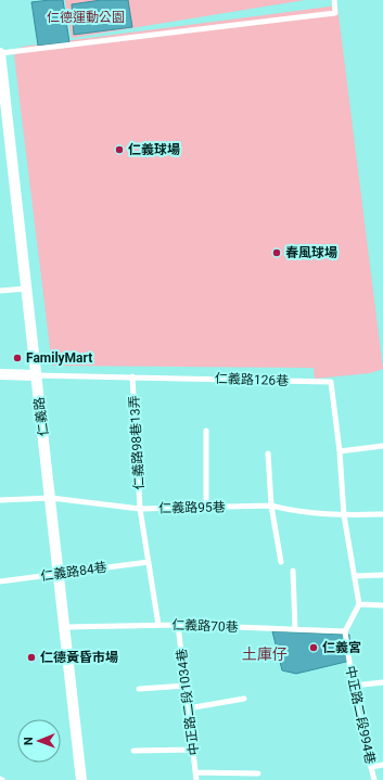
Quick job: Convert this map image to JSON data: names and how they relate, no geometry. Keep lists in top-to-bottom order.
{
  "streets": {
    "street": ["仁義路"],
    "lane": [
      "仁義路126巷",
      "仁義路98巷13弄",
      "仁義路95巷",
      "仁義路84巷",
      "仁義路70巷",
      "中正路二段1034巷",
      "中正路二段994巷"
    ]
  },
  "crossings": [
    ["仁義路126巷", "仁義路"],
    ["仁義路126巷", "仁義路98巷13弄"],
    ["仁義路126巷", "仁義路95巷"],
    ["仁義路", "仁義路95巷"],
    ["仁義路", "仁義路84巷"],
    ["仁義路", "仁義路70巷"],
    ["仁義路98巷13弄", "仁義路95巷"],
    ["仁義路98巷13弄", "仁義路84巷"],
    ["仁義路98巷13弄", "仁義路70巷"],
    ["仁義路70巷", "中正路二段1034巷"],
    ["仁義路70巷", "中正路二段994巷"]
  ],
  "districts": ["土庫仔"],
  "parks": ["仁德運動公園"],
  "places": [
    "仁義球場",
    "春風球場",
    "FamilyMart",
    "仁義宮",
    "仁德黃昏市場"
  ],
  "north": "left"
}
